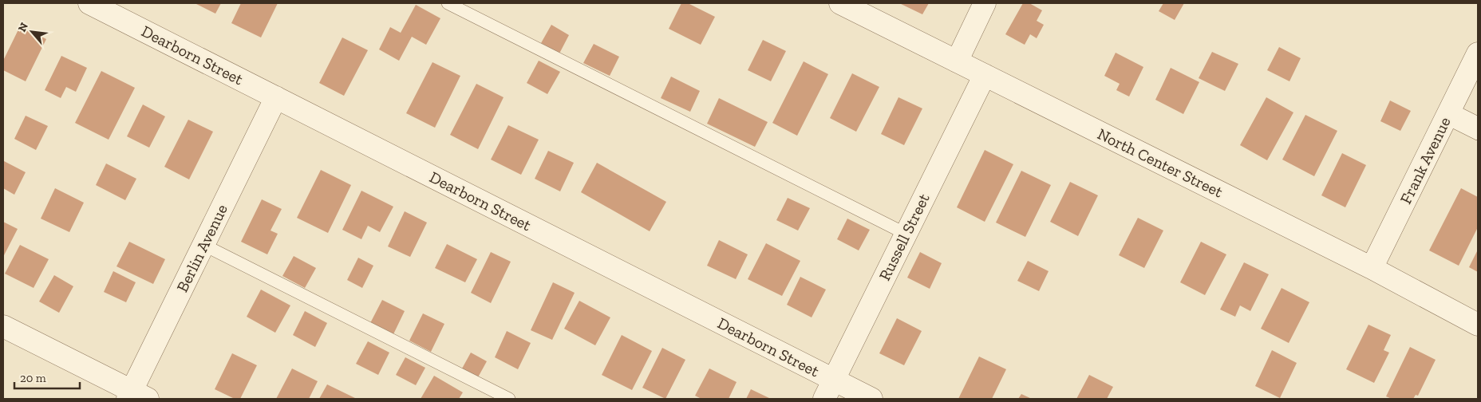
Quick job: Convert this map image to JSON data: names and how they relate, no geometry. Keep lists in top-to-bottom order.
{
  "streets": {
    "street": [
      "Dearborn Street",
      "Frank Avenue",
      "North Center Street",
      "Russell Street",
      "Berlin Avenue"
    ]
  },
  "crossings": [
    ["Dearborn Street", "Russell Street"],
    ["Dearborn Street", "Berlin Avenue"],
    ["Frank Avenue", "North Center Street"],
    ["North Center Street", "Russell Street"]
  ],
  "scale_bar": "20 m",
  "north": "top left"
}
